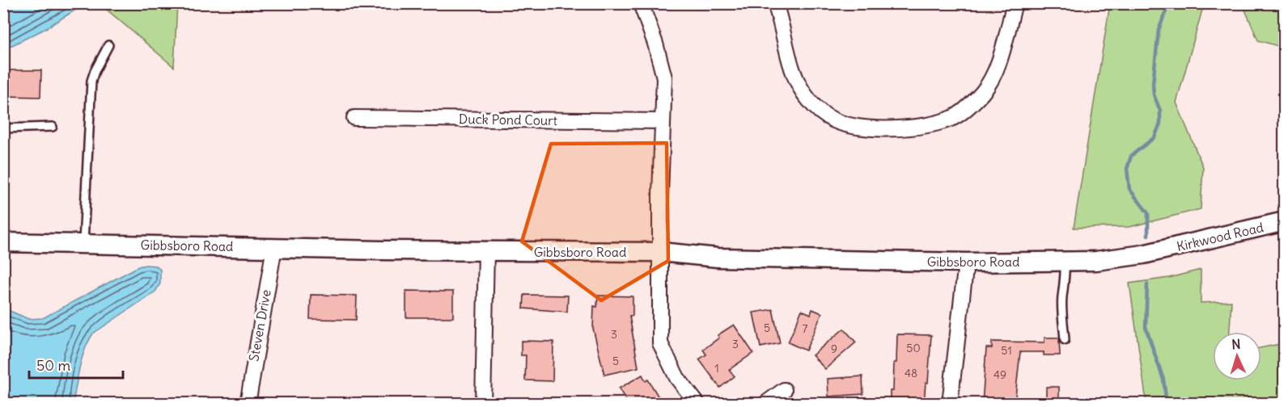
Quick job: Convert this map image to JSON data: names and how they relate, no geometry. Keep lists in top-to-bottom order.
{
  "streets": {
    "street": [
      "Duck Pond Court",
      "Kirkwood Road",
      "Gibbsboro Road",
      "Steven Drive"
    ]
  },
  "crossings": [
    ["Kirkwood Road", "Gibbsboro Road"],
    ["Gibbsboro Road", "Steven Drive"]
  ],
  "house_numbers": [
    "5",
    "7",
    "3",
    "3",
    "50",
    "9",
    "51",
    "5",
    "1",
    "48",
    "49"
  ],
  "scale_bar": "50 m",
  "north": "top"
}
